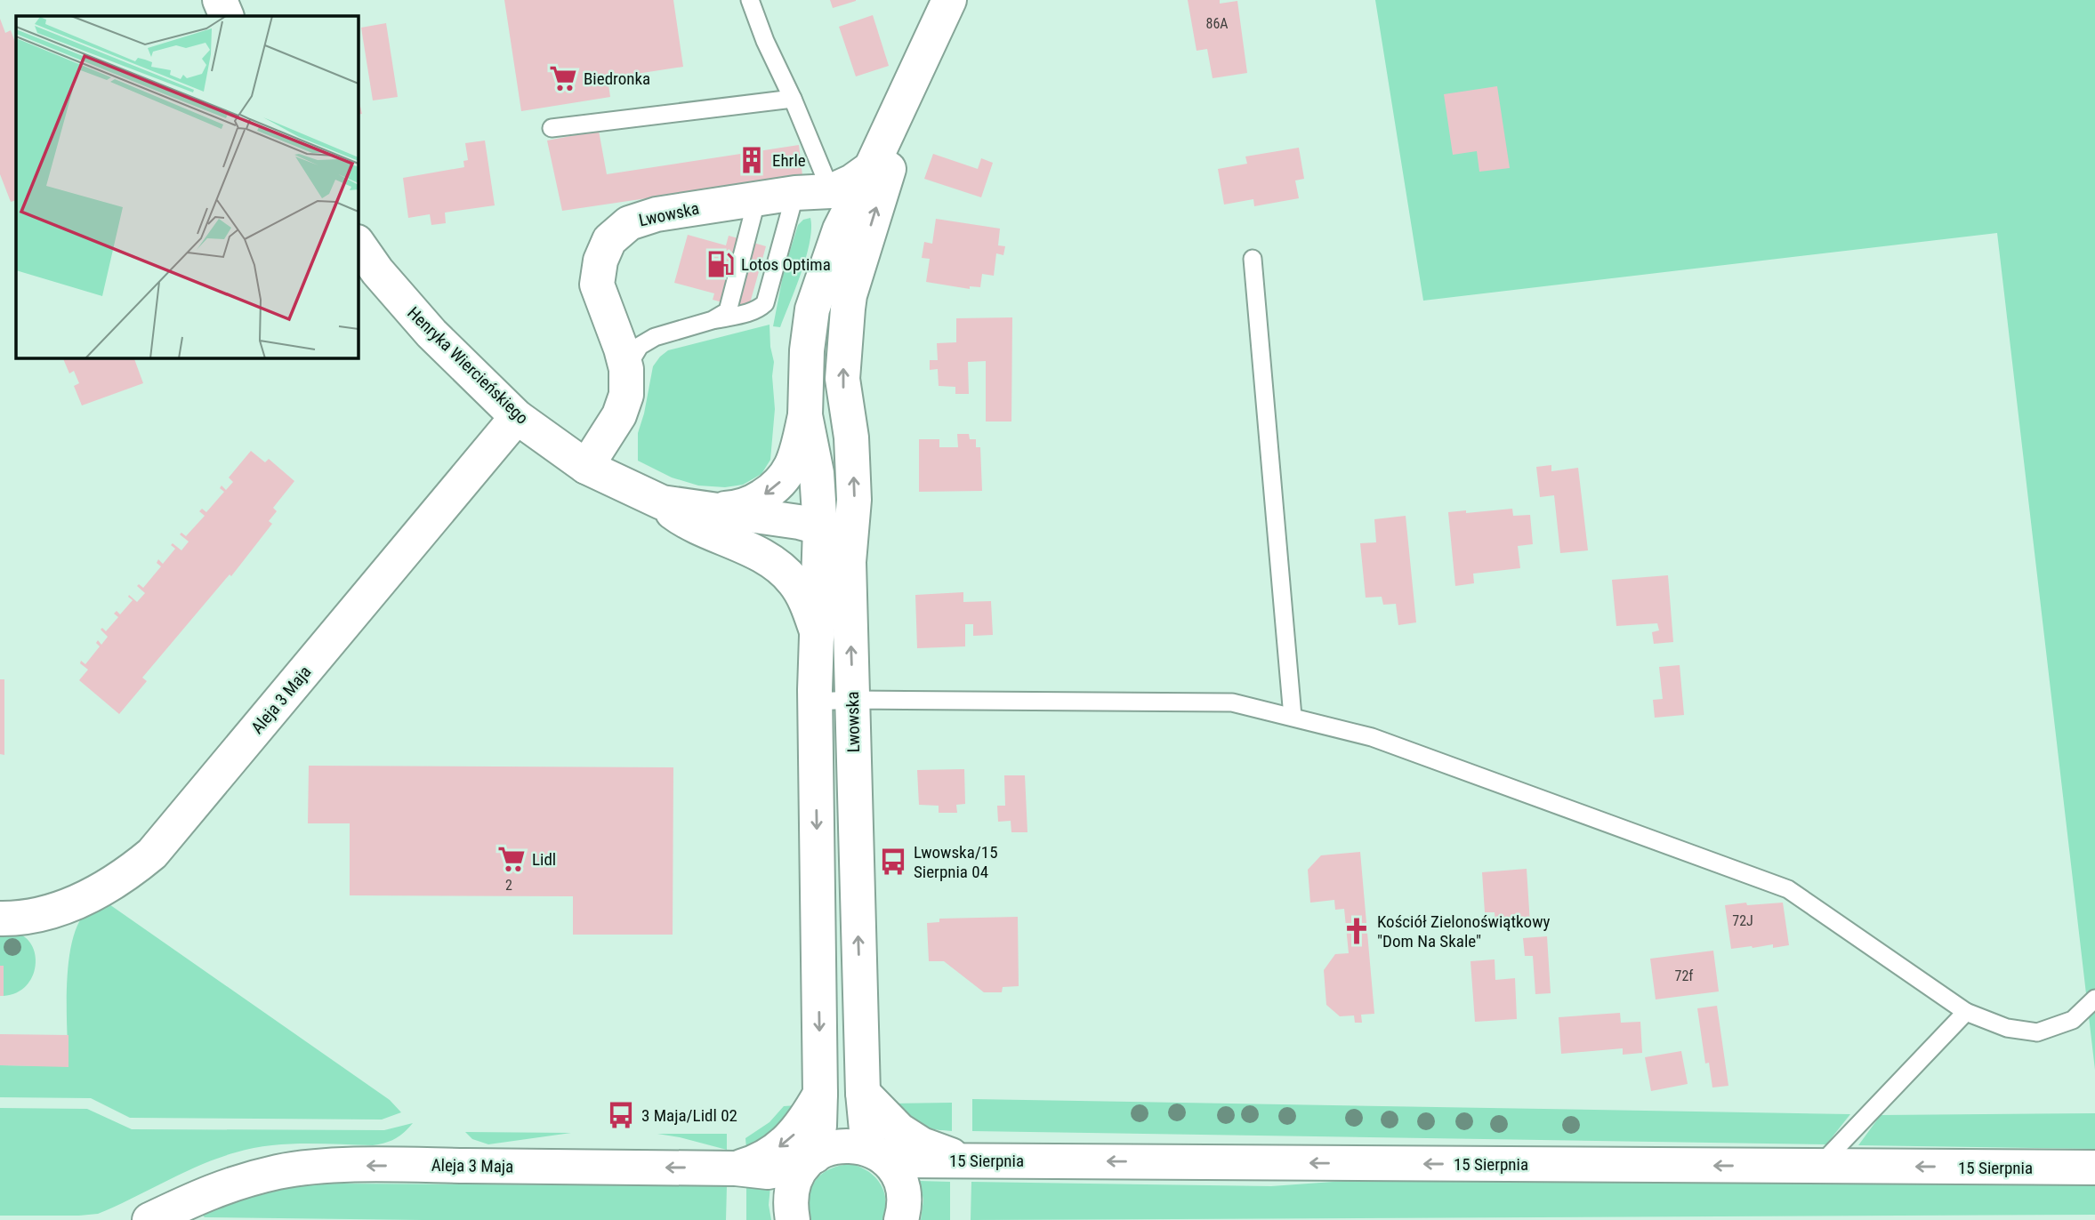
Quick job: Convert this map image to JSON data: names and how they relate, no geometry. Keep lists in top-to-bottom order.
{
  "streets": {
    "street": [
      "Lwowska",
      "Henryka Wiercieńskiego",
      "Aleja 3 Maja",
      "15 Sierpnia"
    ]
  },
  "crossings": [
    ["Lwowska", "Henryka Wiercieńskiego"],
    ["Lwowska", "Aleja 3 Maja"],
    ["Lwowska", "15 Sierpnia"],
    ["Henryka Wiercieńskiego", "Aleja 3 Maja"],
    ["Aleja 3 Maja", "15 Sierpnia"]
  ],
  "one_way": ["Aleja 3 Maja", "15 Sierpnia"],
  "places": {
    "supermarket": ["Biedronka", "Lidl"],
    "building": ["Ehrle"],
    "fuel station": ["Lotos Optima"],
    "bus stop": ["Lwowska/15 Sierpnia 04", "3 Maja/Lidl 02"],
    "church": ["Kościół Zielonoświątkowy \"Dom Na Skale\""]
  },
  "house_numbers": [
    "86A",
    "2",
    "72J",
    "72f"
  ]
}
